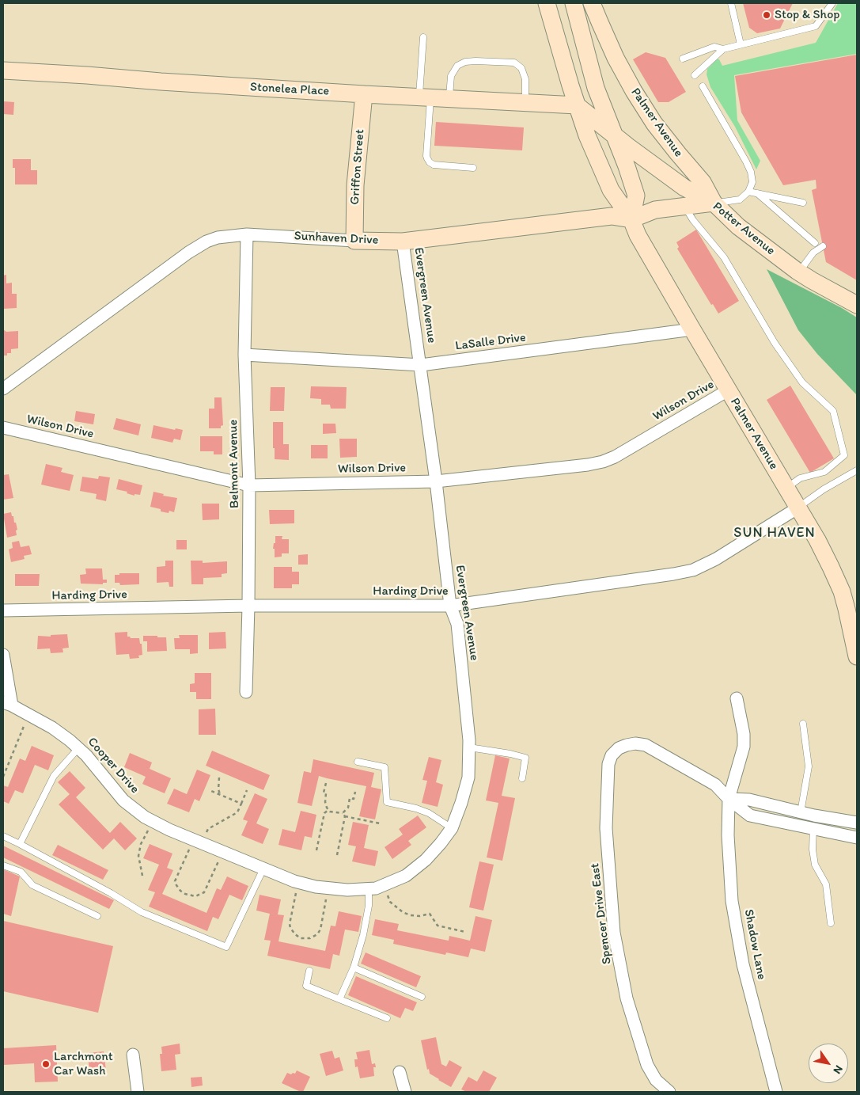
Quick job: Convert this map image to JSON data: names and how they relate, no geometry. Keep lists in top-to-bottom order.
{
  "streets": {
    "street": [
      "Stonelea Place",
      "Palmer Avenue",
      "Griffon Street",
      "Potter Avenue",
      "Sunhaven Drive",
      "Evergreen Avenue",
      "LaSalle Drive",
      "Wilson Drive",
      "Belmont Avenue",
      "Harding Drive",
      "Cooper Drive",
      "Spencer Drive East",
      "Shadow Lane"
    ]
  },
  "crossings": [
    ["Stonelea Place", "Palmer Avenue"],
    ["Stonelea Place", "Griffon Street"],
    ["Stonelea Place", "Potter Avenue"],
    ["Palmer Avenue", "Potter Avenue"],
    ["Palmer Avenue", "Sunhaven Drive"],
    ["Palmer Avenue", "LaSalle Drive"],
    ["Palmer Avenue", "Wilson Drive"],
    ["Palmer Avenue", "Harding Drive"],
    ["Griffon Street", "Sunhaven Drive"],
    ["Sunhaven Drive", "Evergreen Avenue"],
    ["Sunhaven Drive", "Belmont Avenue"],
    ["Evergreen Avenue", "LaSalle Drive"],
    ["Evergreen Avenue", "Wilson Drive"],
    ["Evergreen Avenue", "Harding Drive"],
    ["Evergreen Avenue", "Cooper Drive"],
    ["LaSalle Drive", "Belmont Avenue"],
    ["Wilson Drive", "Belmont Avenue"],
    ["Belmont Avenue", "Harding Drive"],
    ["Spencer Drive East", "Shadow Lane"]
  ],
  "districts": ["SUN HAVEN"],
  "places": ["Stop & Shop", "Larchmont Car Wash"],
  "north": "bottom right"
}
